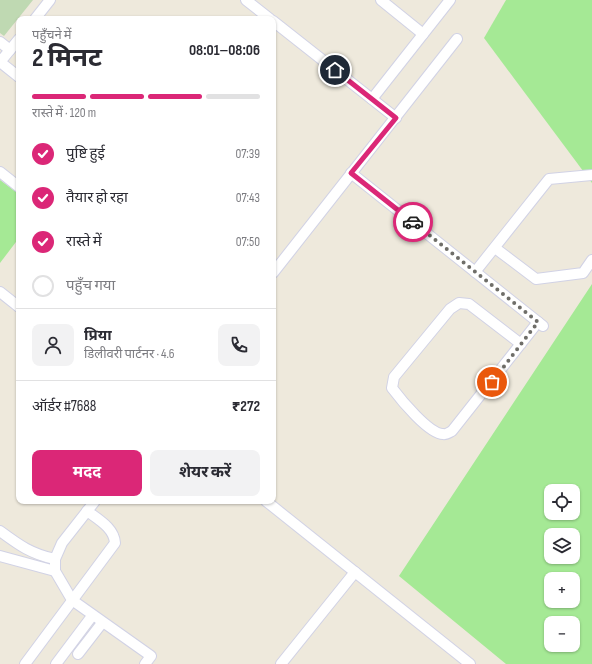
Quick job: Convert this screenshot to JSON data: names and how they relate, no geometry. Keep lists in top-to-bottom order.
{
  "page": {
    "heading": ["2 मिनट", "पहुँचने में", "08:01–08:06"],
    "panel": [
      "प्रिया",
      "डिलीवरी पार्टनर · 4.6",
      "ऑर्डर #7688",
      "₹272"
    ],
    "bar": "रास्ते में · 120 m",
    "list": [
      ["पुष्टि हुई", "07:39"],
      ["तैयार हो रहा", "07:43"],
      ["रास्ते में", "07:50"],
      "पहुँच गया"
    ],
    "buttons": ["मदद", "शेयर करें"],
    "map_buttons": ["+", "−"]
  }
}
